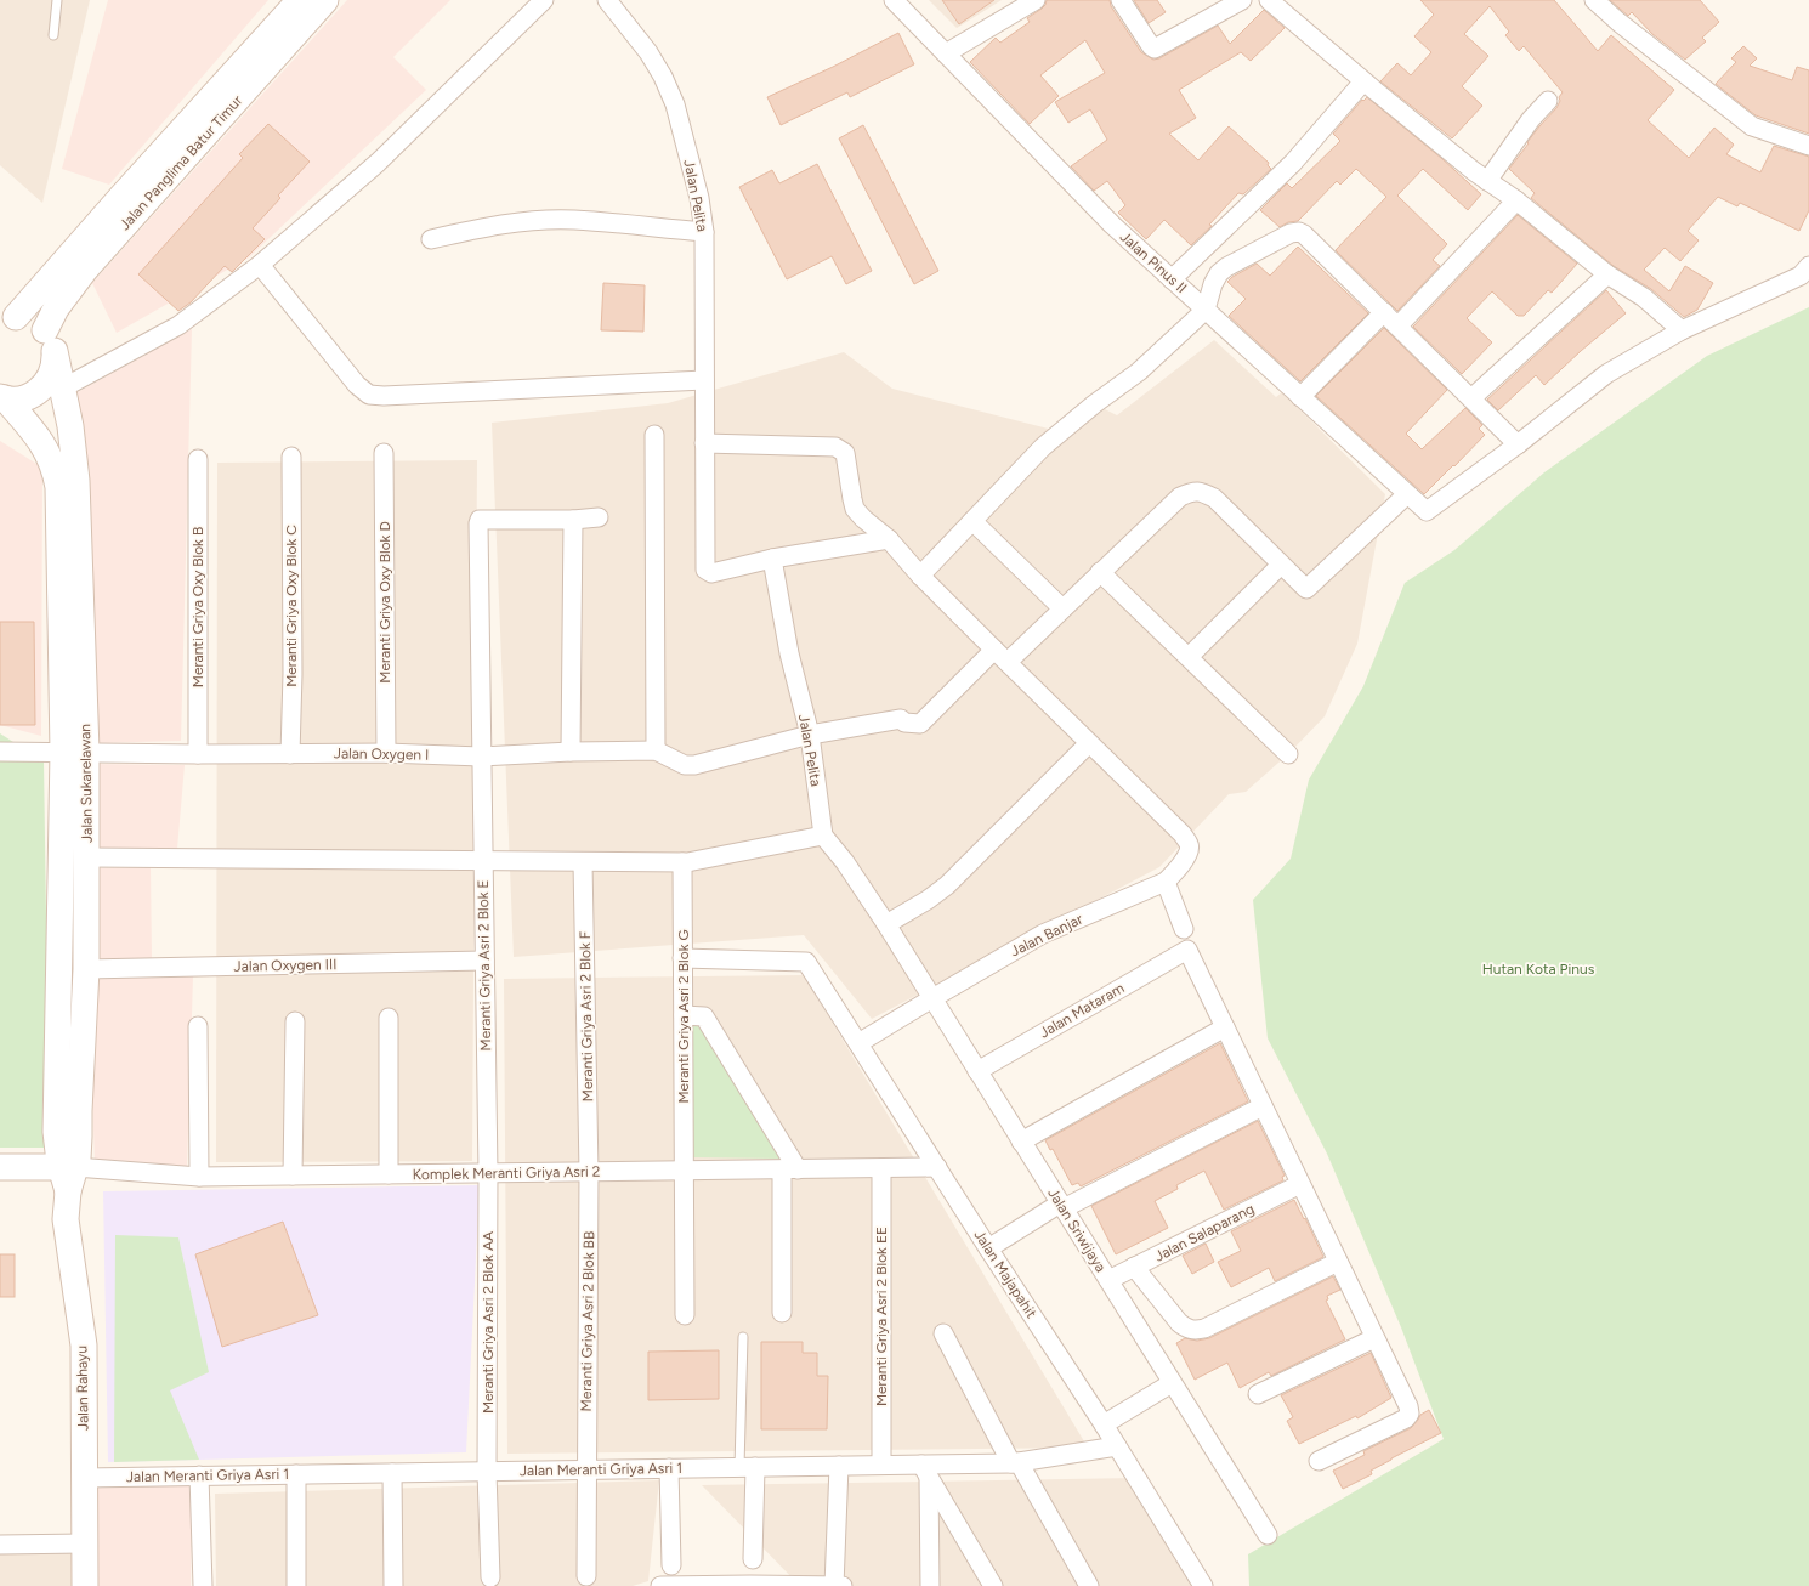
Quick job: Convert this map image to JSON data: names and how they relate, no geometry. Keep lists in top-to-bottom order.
{
  "streets": {
    "main road": ["Jalan Panglima Batur Timur", "Jalan Sukarelawan", "Jalan Rahayu"],
    "street": [
      "Jalan Pelita",
      "Jalan Pinus II",
      "Meranti Griya Oxy Blok D",
      "Meranti Griya Oxy Blok C",
      "Meranti Griya Oxy Blok B",
      "Jalan Oxygen I",
      "Jalan Banjar",
      "Jalan Oxygen III",
      "Meranti Griya Asri 2 Blok E",
      "Jalan Mataram",
      "Meranti Griya Asri 2 Blok F",
      "Meranti Griya Asri 2 Blok G",
      "Komplek Meranti Griya Asri 2",
      "Jalan Sriwijaya",
      "Jalan Salaparang",
      "Jalan Majapahit",
      "Meranti Griya Asri 2 Blok EE",
      "Meranti Griya Asri 2 Blok BB",
      "Meranti Griya Asri 2 Blok AA",
      "Jalan Meranti Griya Asri 1"
    ]
  },
  "crossings": [
    ["Jalan Panglima Batur Timur", "Jalan Sukarelawan"],
    ["Jalan Pelita", "Jalan Oxygen I"],
    ["Meranti Griya Oxy Blok D", "Jalan Oxygen I"],
    ["Meranti Griya Oxy Blok C", "Jalan Oxygen I"],
    ["Meranti Griya Oxy Blok B", "Jalan Oxygen I"],
    ["Jalan Oxygen I", "Jalan Sukarelawan"],
    ["Jalan Oxygen I", "Meranti Griya Asri 2 Blok E"],
    ["Jalan Sukarelawan", "Jalan Oxygen III"],
    ["Jalan Sukarelawan", "Komplek Meranti Griya Asri 2"],
    ["Jalan Sukarelawan", "Jalan Rahayu"],
    ["Jalan Banjar", "Jalan Sriwijaya"],
    ["Jalan Banjar", "Jalan Majapahit"],
    ["Jalan Oxygen III", "Meranti Griya Asri 2 Blok E"],
    ["Meranti Griya Asri 2 Blok E", "Komplek Meranti Griya Asri 2"],
    ["Meranti Griya Asri 2 Blok E", "Meranti Griya Asri 2 Blok AA"],
    ["Jalan Mataram", "Jalan Sriwijaya"],
    ["Meranti Griya Asri 2 Blok F", "Komplek Meranti Griya Asri 2"],
    ["Meranti Griya Asri 2 Blok F", "Meranti Griya Asri 2 Blok BB"],
    ["Meranti Griya Asri 2 Blok G", "Komplek Meranti Griya Asri 2"],
    ["Meranti Griya Asri 2 Blok G", "Jalan Majapahit"],
    ["Komplek Meranti Griya Asri 2", "Jalan Majapahit"],
    ["Komplek Meranti Griya Asri 2", "Meranti Griya Asri 2 Blok EE"],
    ["Komplek Meranti Griya Asri 2", "Meranti Griya Asri 2 Blok BB"],
    ["Komplek Meranti Griya Asri 2", "Meranti Griya Asri 2 Blok AA"],
    ["Jalan Sriwijaya", "Jalan Salaparang"],
    ["Jalan Majapahit", "Jalan Meranti Griya Asri 1"],
    ["Meranti Griya Asri 2 Blok EE", "Jalan Meranti Griya Asri 1"],
    ["Meranti Griya Asri 2 Blok BB", "Jalan Meranti Griya Asri 1"],
    ["Meranti Griya Asri 2 Blok AA", "Jalan Meranti Griya Asri 1"],
    ["Jalan Rahayu", "Jalan Meranti Griya Asri 1"]
  ],
  "parks": ["Hutan Kota Pinus"]
}
